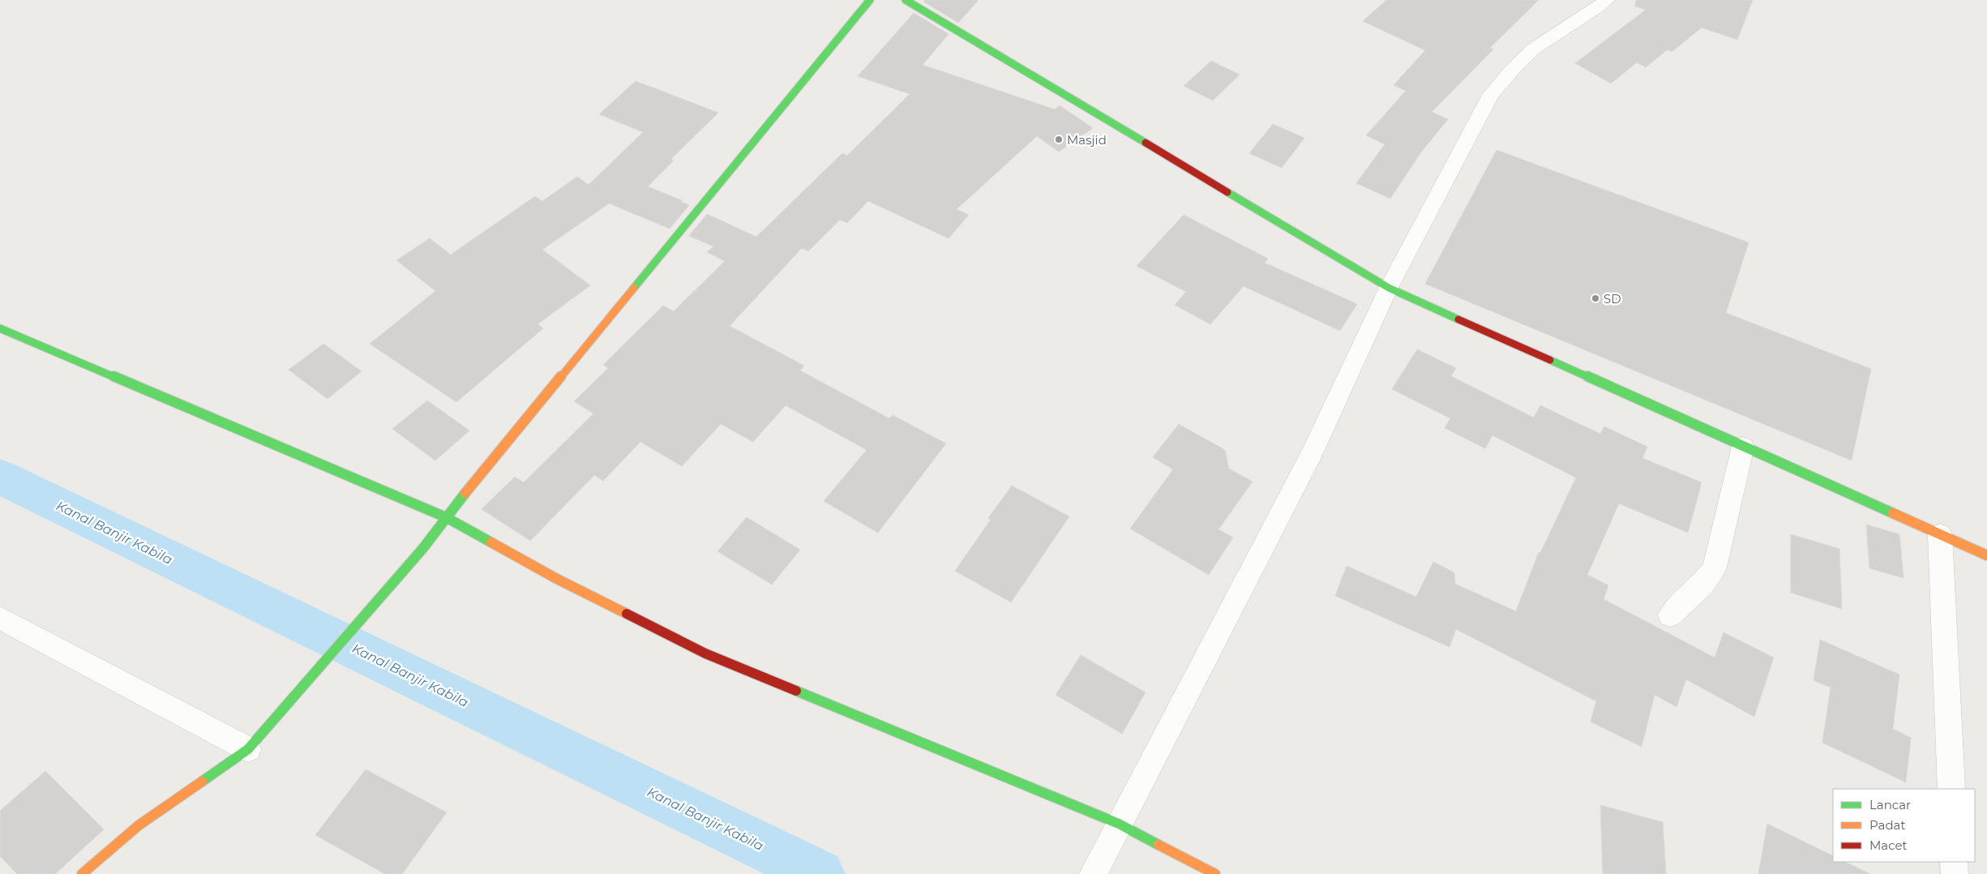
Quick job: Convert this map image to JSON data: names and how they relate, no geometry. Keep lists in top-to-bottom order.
{
  "water": ["Kanal Banjir Kabila"],
  "places": ["Masjid", "SD"],
  "legend": ["Lancar", "Padat", "Macet"]
}
